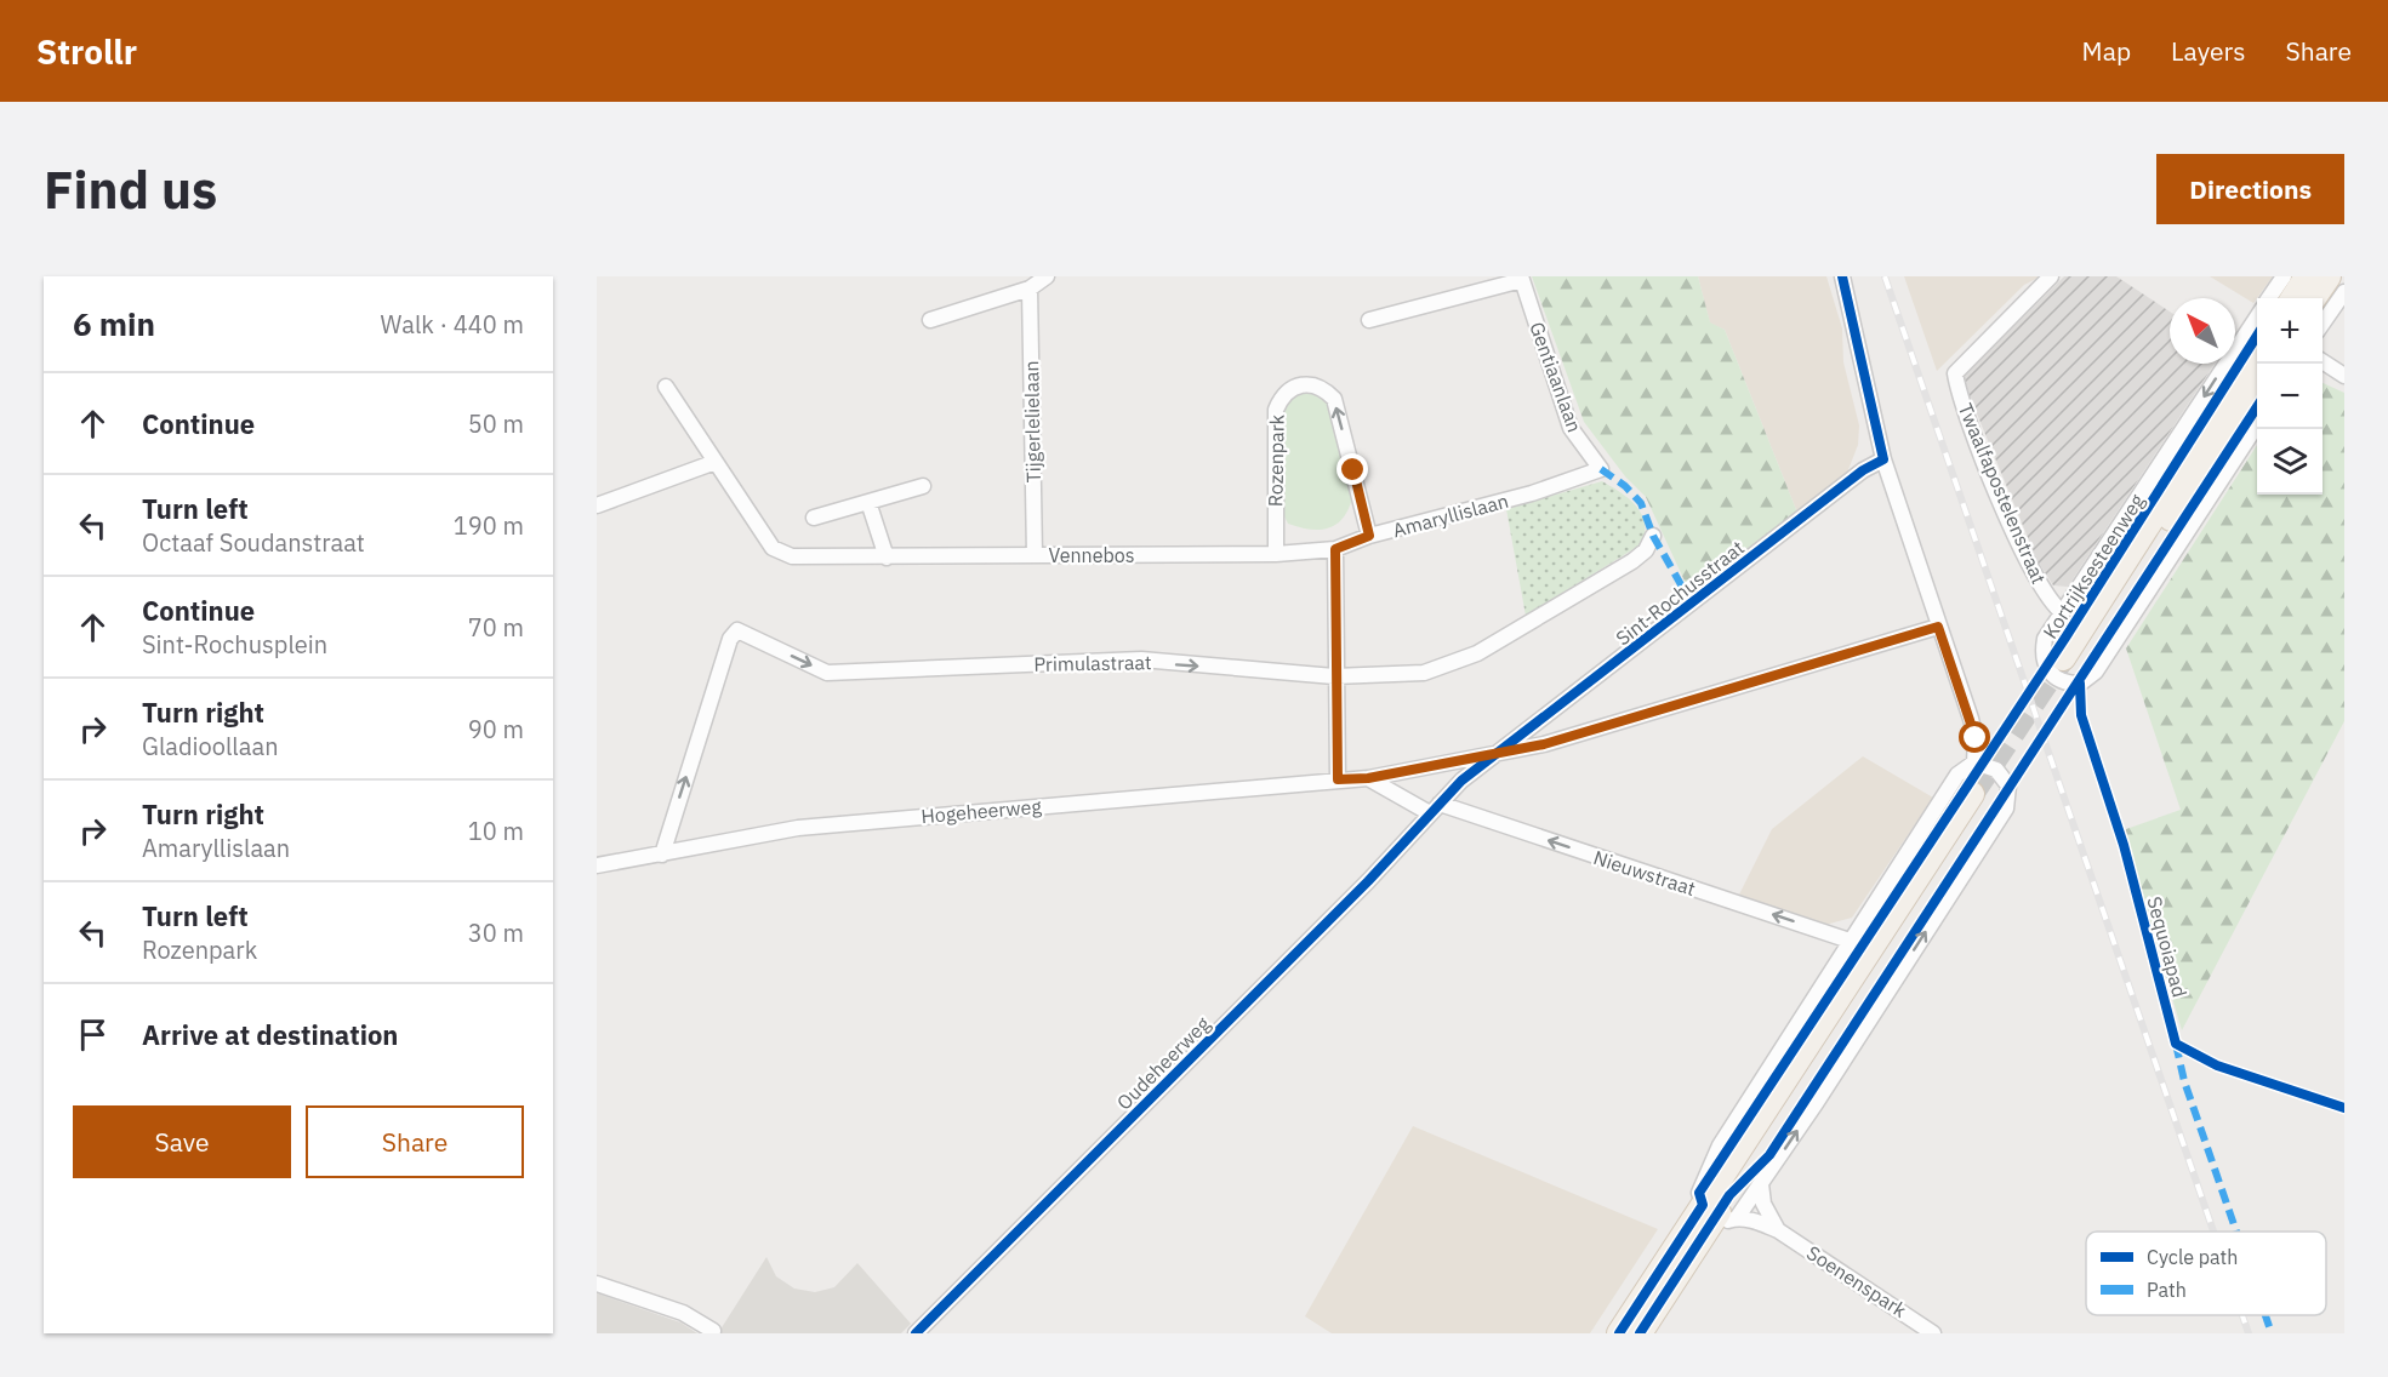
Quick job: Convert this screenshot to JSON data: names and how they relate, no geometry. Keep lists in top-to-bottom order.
{
  "streets": {
    "main road": ["Kortrijksesteenweg"],
    "street": [
      "Gentiaanlaan",
      "Tijgerlelielaan",
      "Rozenpark",
      "Twaalfapostelenstraat",
      "Amaryllislaan",
      "Vennebos",
      "Sint-Rochusstraat",
      "Primulastraat",
      "Hogeheerweg",
      "Nieuwstraat",
      "Oudeheerweg",
      "Soenenspark"
    ],
    "cycle path": ["Sequoiapad"]
  },
  "crossings": [
    ["Gentiaanlaan", "Amaryllislaan"],
    ["Tijgerlelielaan", "Vennebos"],
    ["Rozenpark", "Amaryllislaan"],
    ["Rozenpark", "Vennebos"],
    ["Twaalfapostelenstraat", "Kortrijksesteenweg"],
    ["Amaryllislaan", "Vennebos"],
    ["Sint-Rochusstraat", "Hogeheerweg"],
    ["Sint-Rochusstraat", "Nieuwstraat"],
    ["Sint-Rochusstraat", "Oudeheerweg"],
    ["Primulastraat", "Hogeheerweg"],
    ["Hogeheerweg", "Nieuwstraat"],
    ["Nieuwstraat", "Oudeheerweg"]
  ],
  "one_way": ["Primulastraat", "Nieuwstraat"],
  "legend": ["Cycle path", "Path"],
  "north": "top left",
  "page": {
    "header": "Strollr",
    "nav": ["Map", "Layers", "Share"],
    "buttons": [
      "Directions",
      ["Save", "Share"]
    ],
    "title": "Find us",
    "heading": ["6 min", "Walk · 440 m"],
    "map_buttons": ["+", "−"],
    "list": [
      ["Continue", "50 m"],
      ["Turn left", "Octaaf Soudanstraat", "190 m"],
      ["Continue", "Sint-Rochusplein", "70 m"],
      ["Turn right", "Gladioollaan", "90 m"],
      ["Turn right", "Amaryllislaan", "10 m"],
      ["Turn left", "Rozenpark", "30 m"],
      "Arrive at destination"
    ]
  }
}
